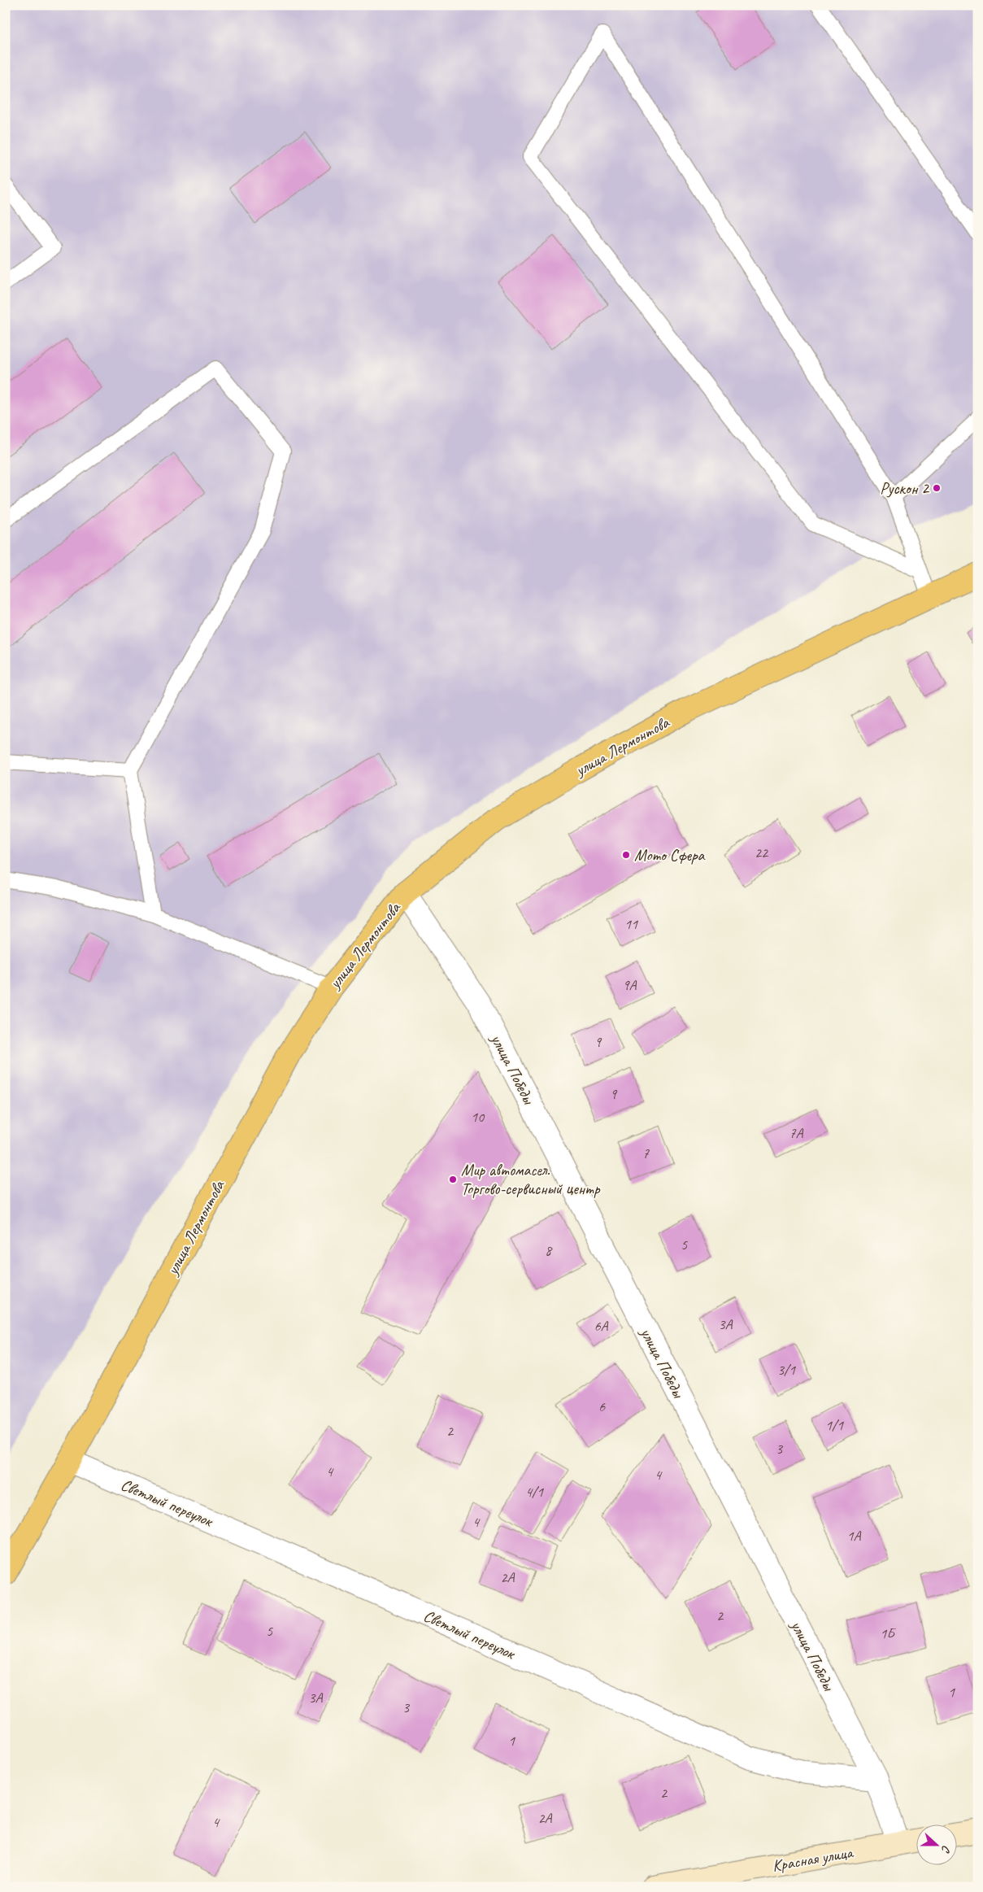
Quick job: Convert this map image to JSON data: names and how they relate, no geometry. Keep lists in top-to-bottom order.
{
  "streets": {
    "main road": ["улица Лермонтова", "Красная улица"],
    "street": ["улица Победы", "Светлый переулок"]
  },
  "crossings": [
    ["улица Лермонтова", "улица Победы"],
    ["улица Лермонтова", "Светлый переулок"],
    ["улица Победы", "Светлый переулок"],
    ["улица Победы", "Красная улица"]
  ],
  "places": ["Рускон 2", "Мото Сфера", "Мир автомасел. Торгово-сервисный центр"],
  "house_numbers": [
    "22",
    "11",
    "9А",
    "9",
    "9",
    "10",
    "7А",
    "7",
    "5",
    "8",
    "3А",
    "6А",
    "3/1",
    "6",
    "1/1",
    "2",
    "3",
    "4",
    "4",
    "4/1",
    "4",
    "1А",
    "2А",
    "2",
    "5",
    "1Б",
    "1",
    "3А",
    "3",
    "1",
    "2",
    "2А",
    "4"
  ],
  "north": "right"
}
